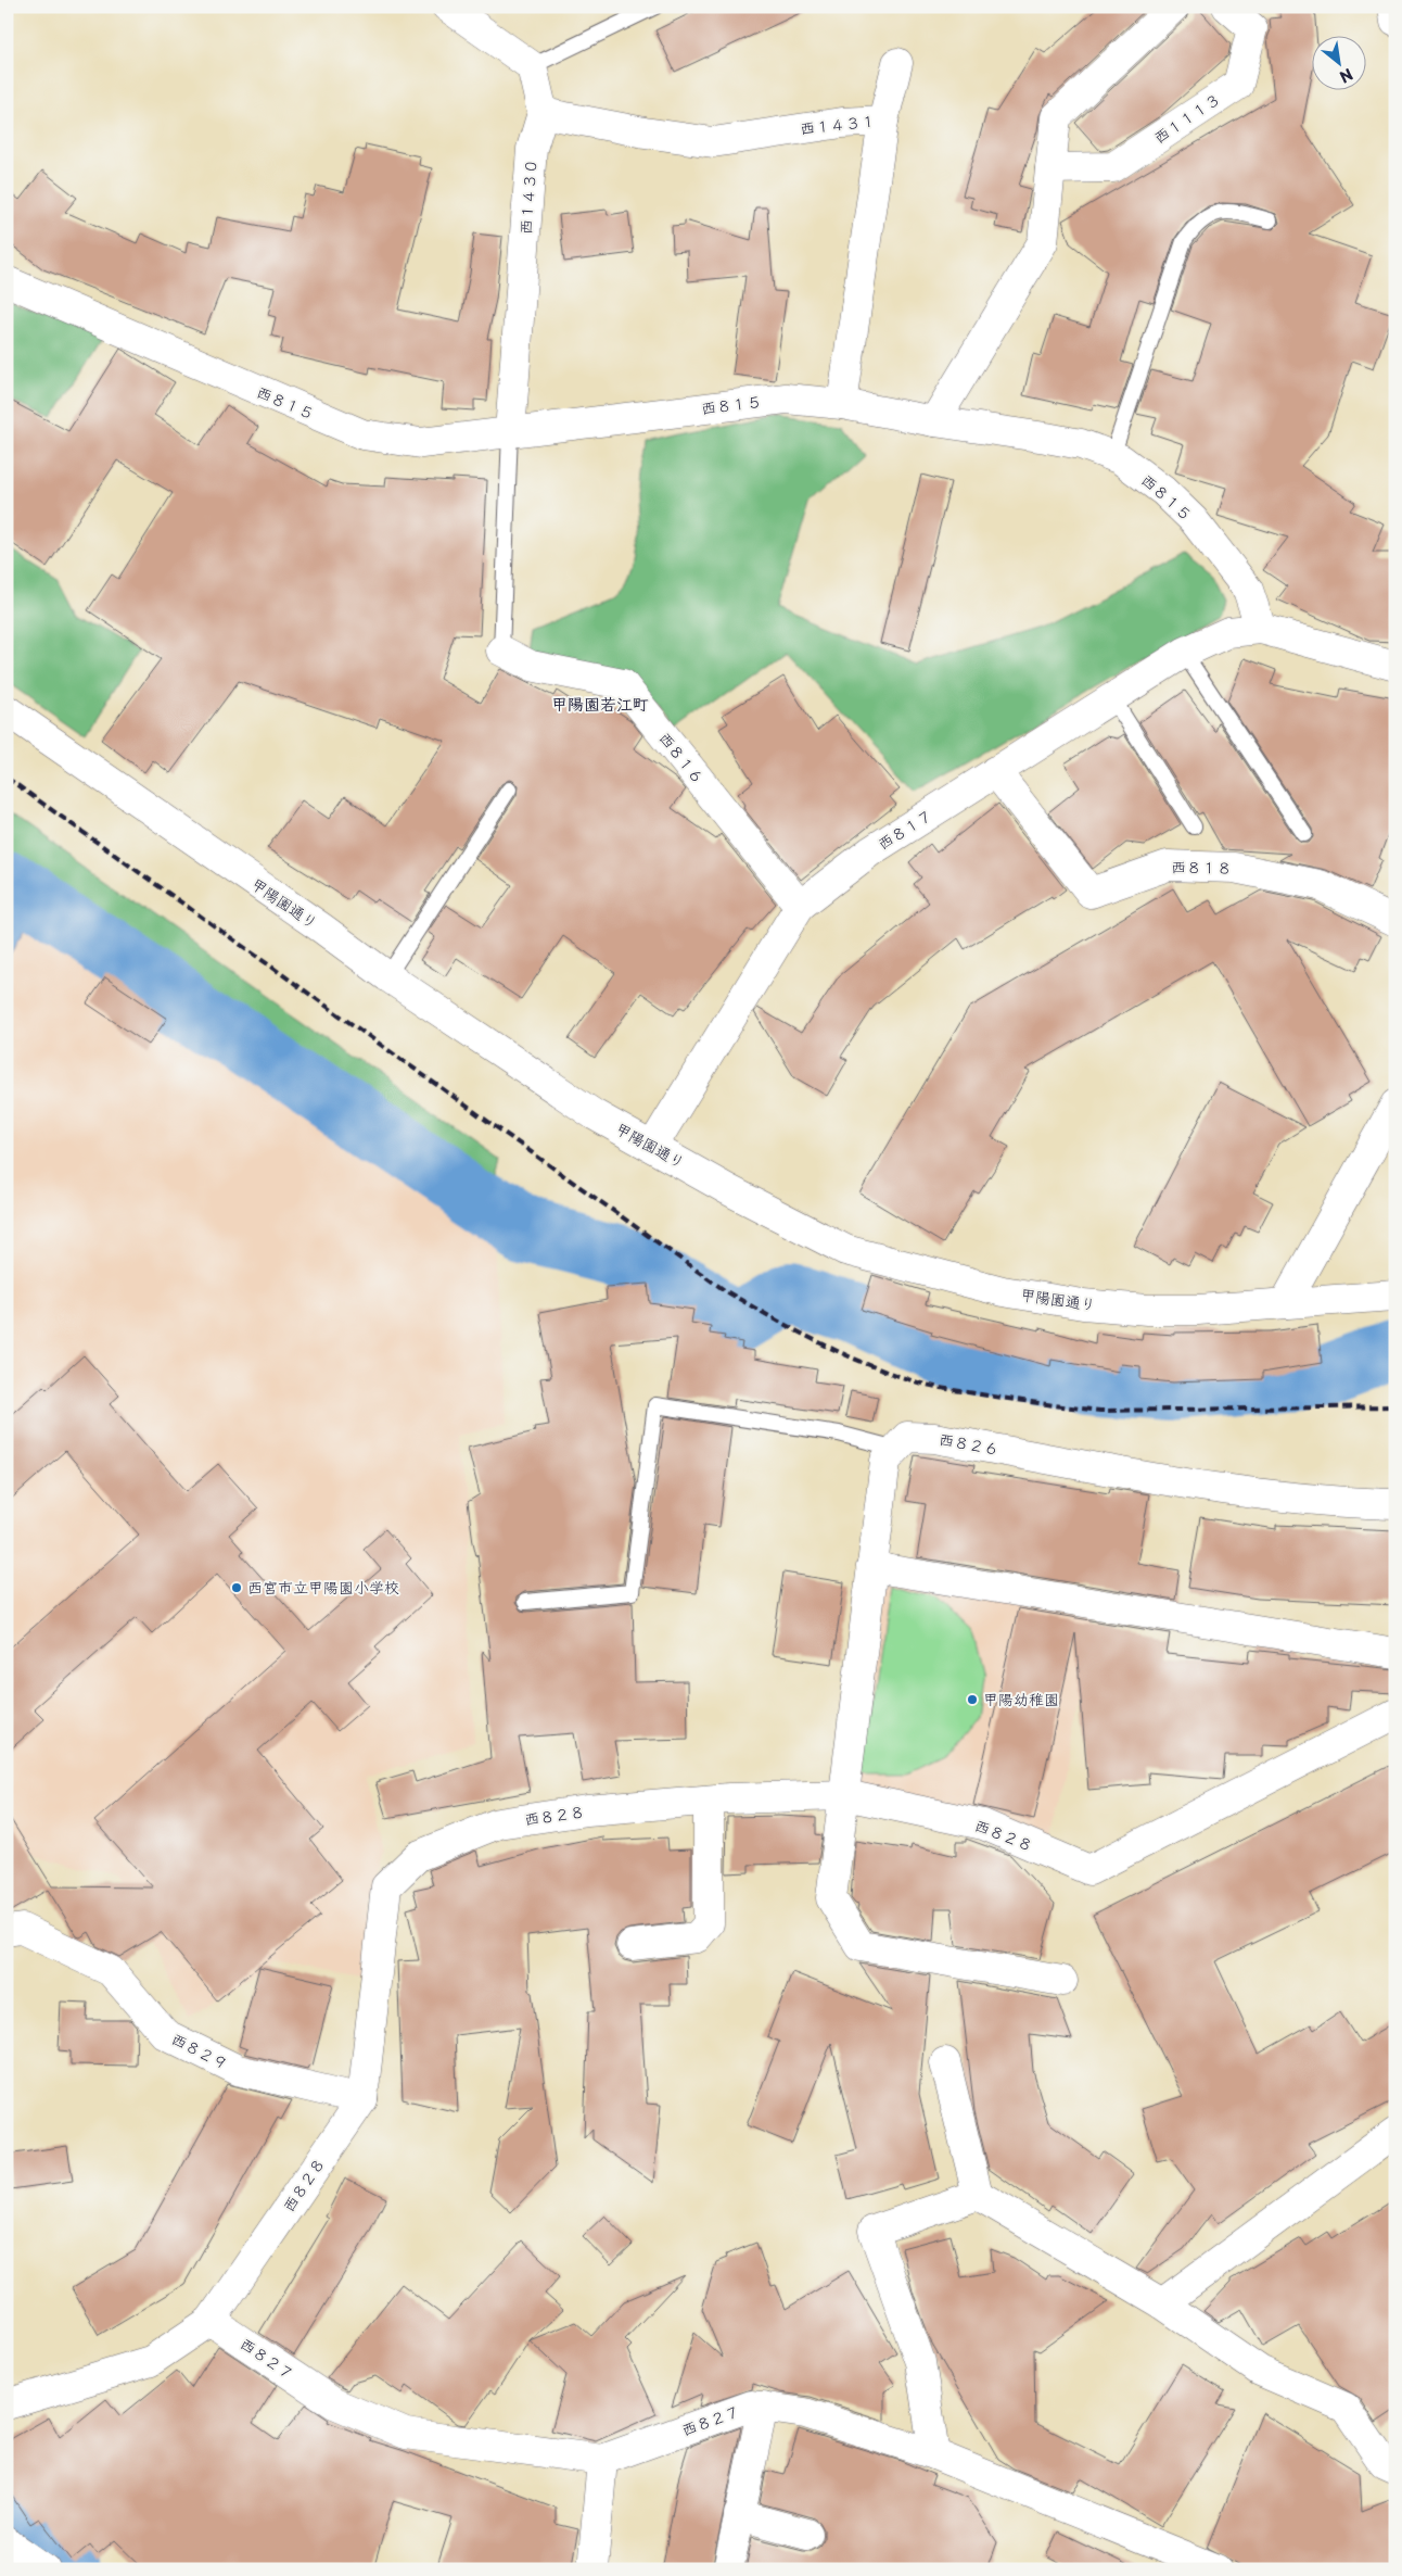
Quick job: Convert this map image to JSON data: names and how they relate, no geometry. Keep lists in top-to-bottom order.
{
  "streets": {
    "street": [
      "西１１１３",
      "西１４３１",
      "西１４３０",
      "西８１５",
      "西８１６",
      "西８１７",
      "西８１８",
      "甲陽園通り",
      "西８２６",
      "西８２８",
      "西８２９",
      "西８２７"
    ]
  },
  "crossings": [
    ["西１４３１", "西１４３０"],
    ["西１４３１", "西８１５"],
    ["西１４３０", "西８１５"],
    ["西８１５", "西８１７"],
    ["西８１６", "西８１７"],
    ["西８１７", "西８１８"],
    ["西８１７", "甲陽園通り"],
    ["西８２８", "西８２９"],
    ["西８２８", "西８２７"]
  ],
  "districts": ["甲陽園若江町"],
  "places": ["西宮市立甲陽園小学校", "甲陽幼稚園"],
  "north": "bottom right"
}
